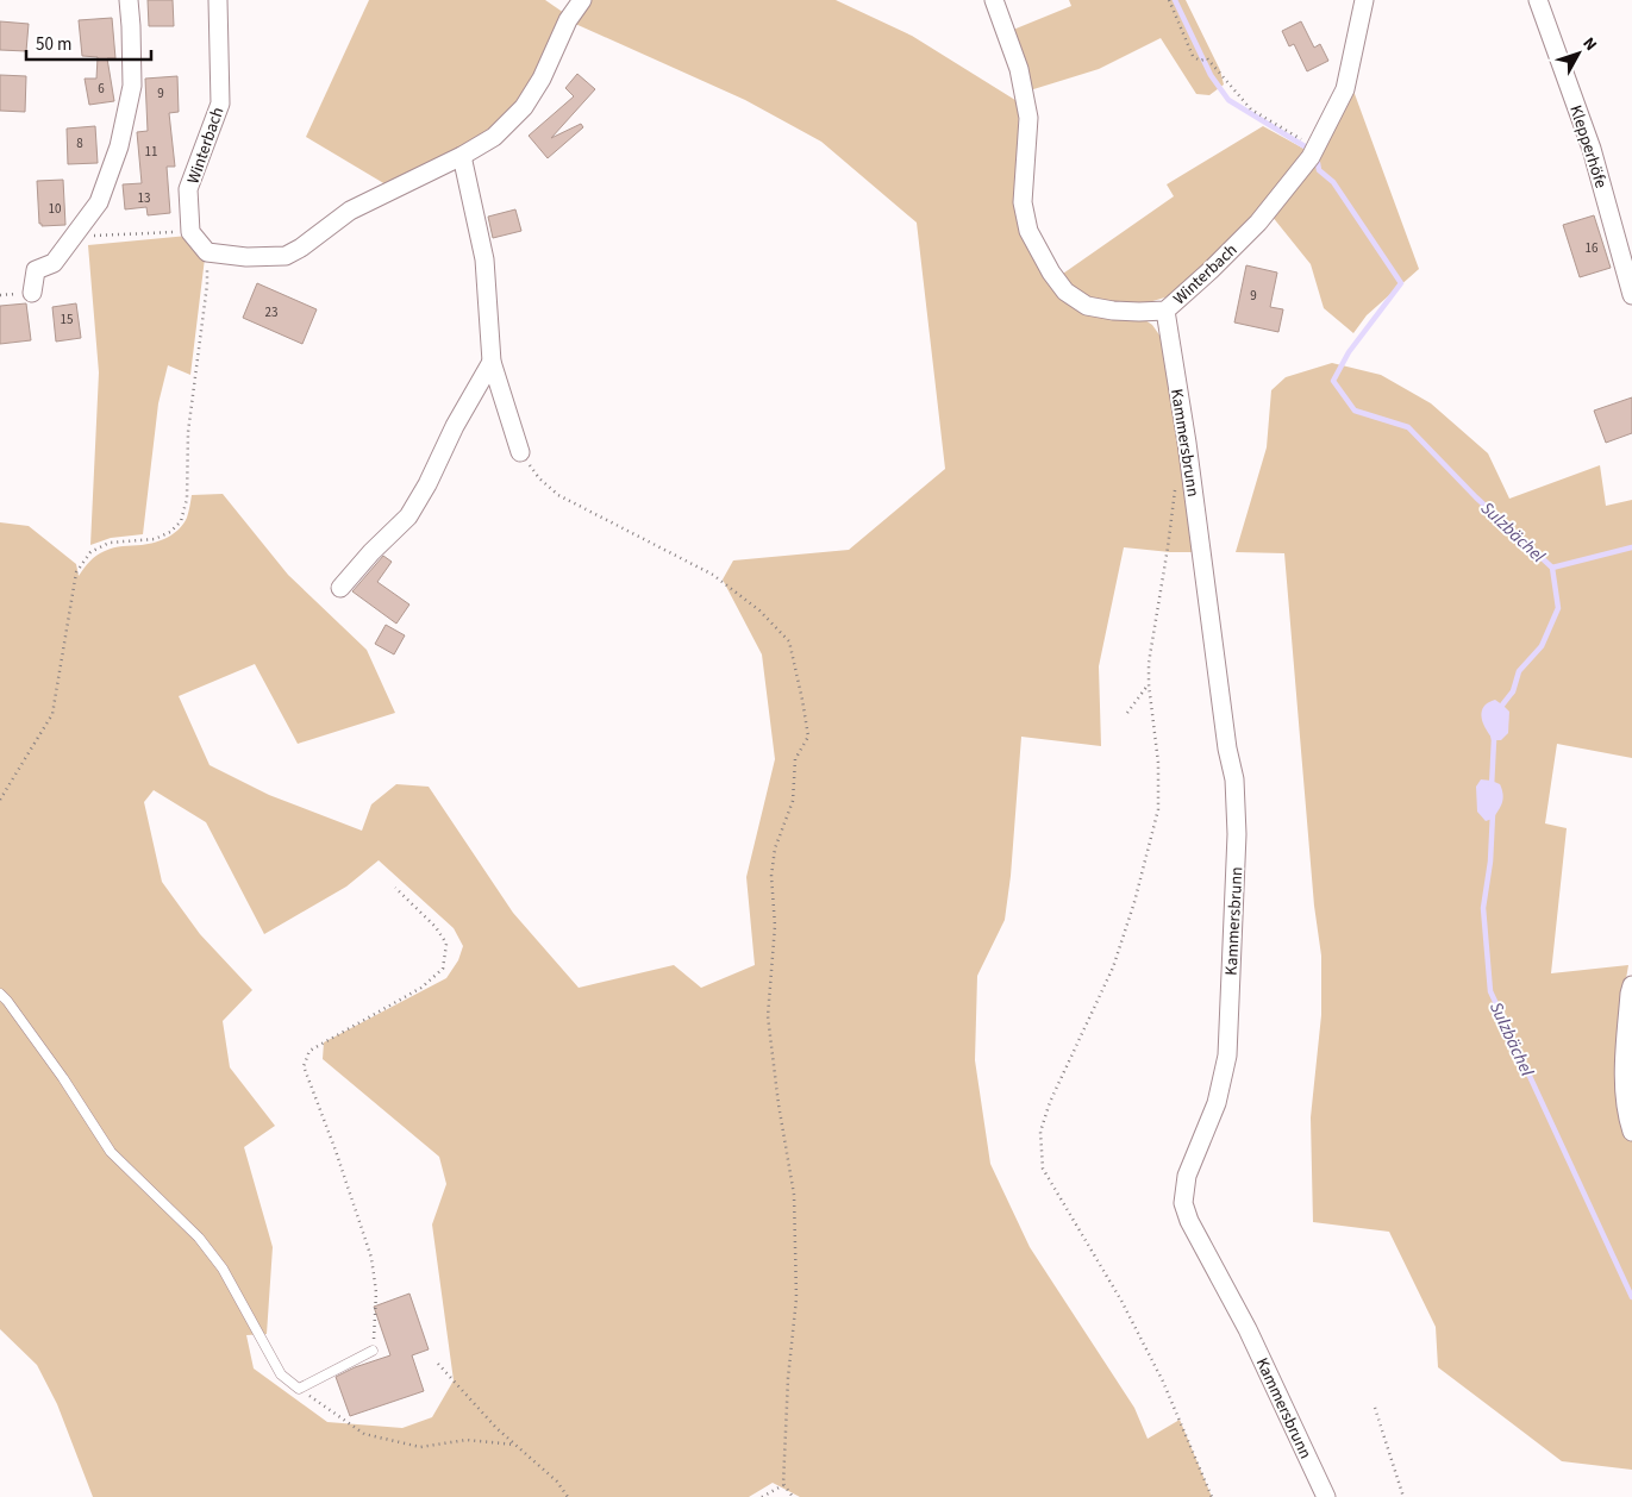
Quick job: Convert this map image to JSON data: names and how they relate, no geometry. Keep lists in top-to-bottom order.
{
  "streets": {
    "street": ["Winterbach", "Klepperhöfe", "Kammersbrunn"]
  },
  "crossings": [
    ["Winterbach", "Kammersbrunn"]
  ],
  "water": ["Sulzbächel"],
  "house_numbers": [
    "6",
    "9",
    "8",
    "11",
    "13",
    "10",
    "16",
    "9",
    "23",
    "15"
  ],
  "scale_bar": "50 m",
  "north": "top right"
}
